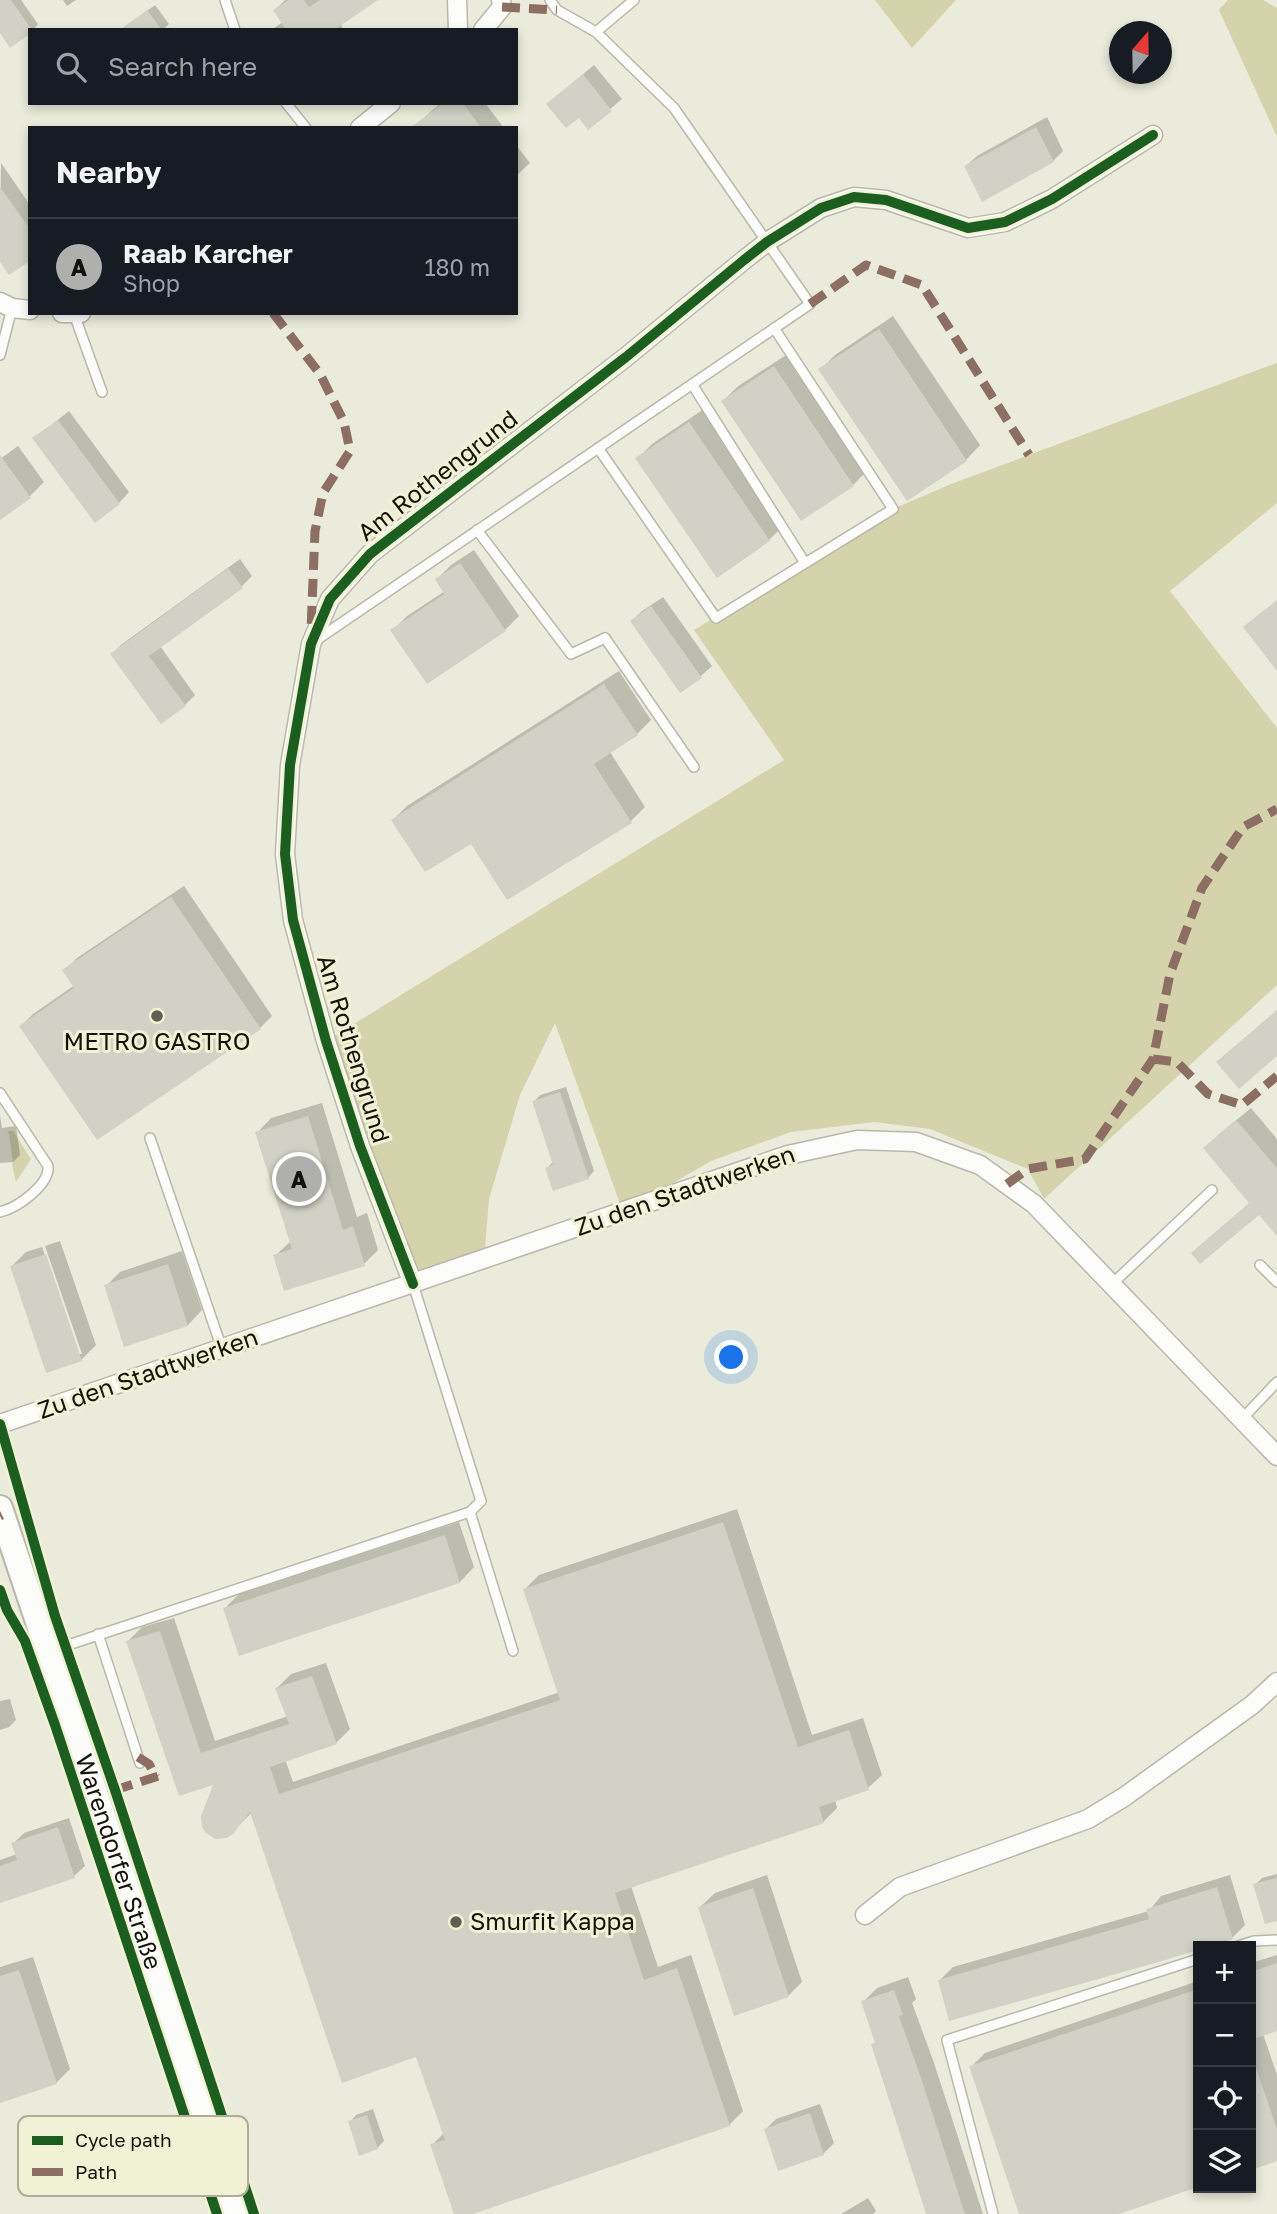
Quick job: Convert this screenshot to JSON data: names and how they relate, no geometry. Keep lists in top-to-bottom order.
{
  "streets": {
    "main road": ["Warendorfer Straße"],
    "street": ["Am Rothengrund", "Zu den Stadtwerken"]
  },
  "crossings": [
    ["Am Rothengrund", "Zu den Stadtwerken"]
  ],
  "places": ["METRO GASTRO", "Smurfit Kappa"],
  "legend": ["Cycle path", "Path"],
  "north": "top",
  "page": {
    "search": "Search here",
    "heading": "Nearby",
    "list": [
      {
        "mark": "A",
        "name": "Raab Karcher",
        "note": "Shop",
        "value": "180 m"
      }
    ],
    "pins": "A",
    "map_buttons": ["+", "−"]
  }
}
